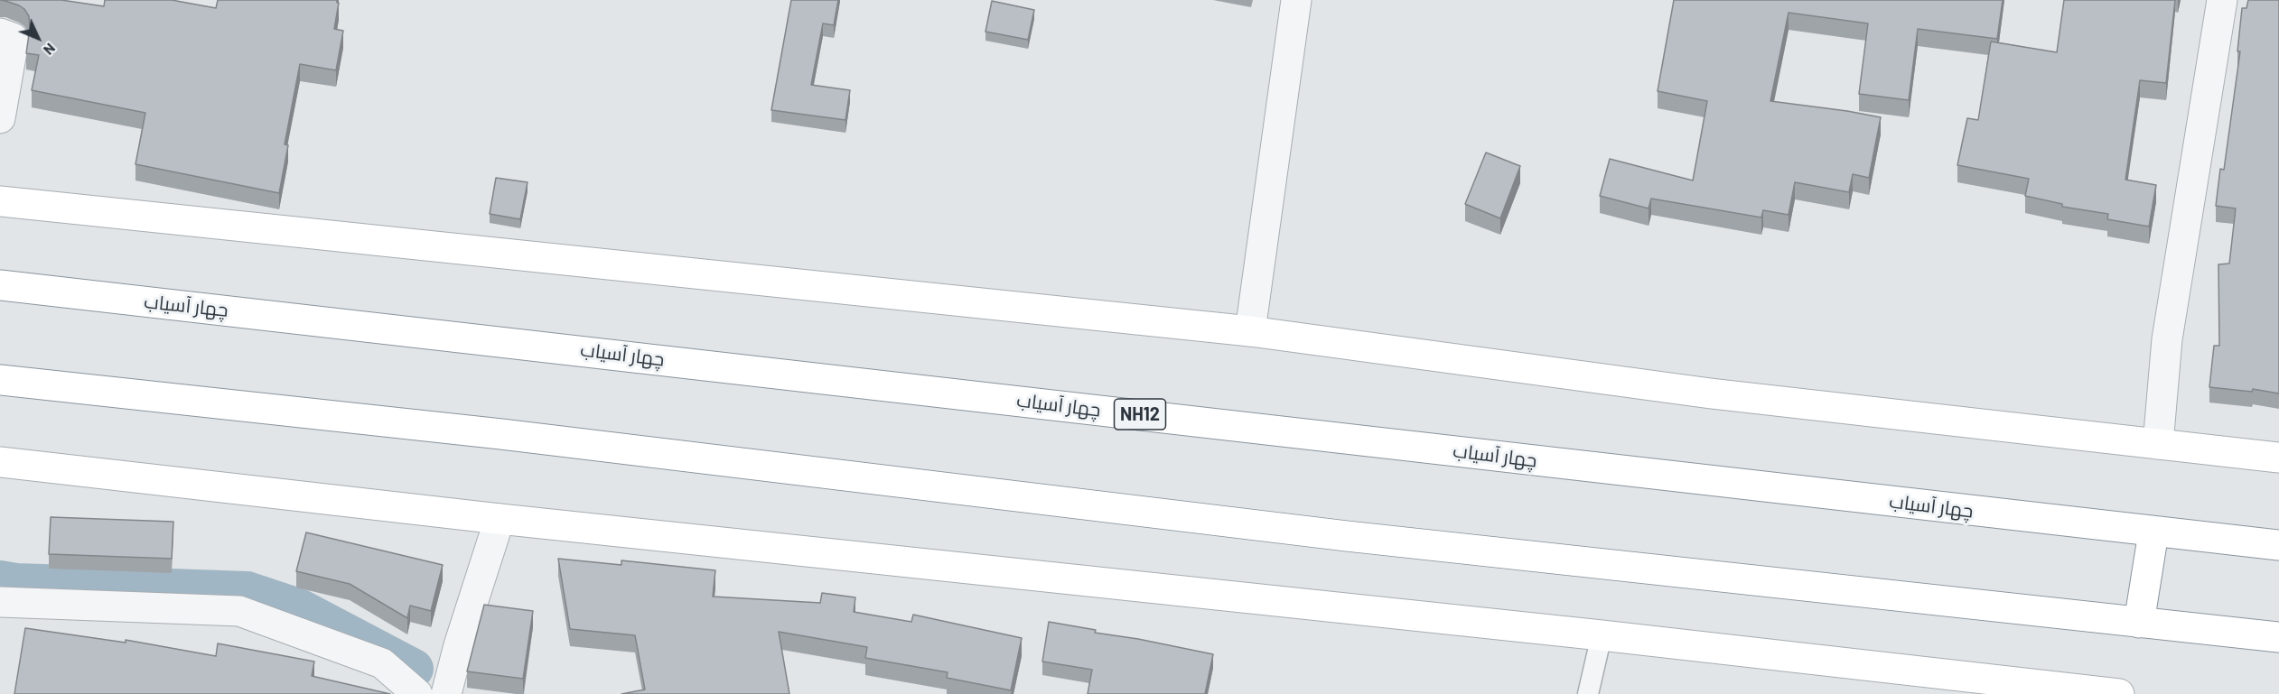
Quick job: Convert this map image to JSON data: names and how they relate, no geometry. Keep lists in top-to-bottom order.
{
  "streets": {
    "main road": ["چهار آسیاب", "NH12"]
  },
  "north": "bottom right"
}
